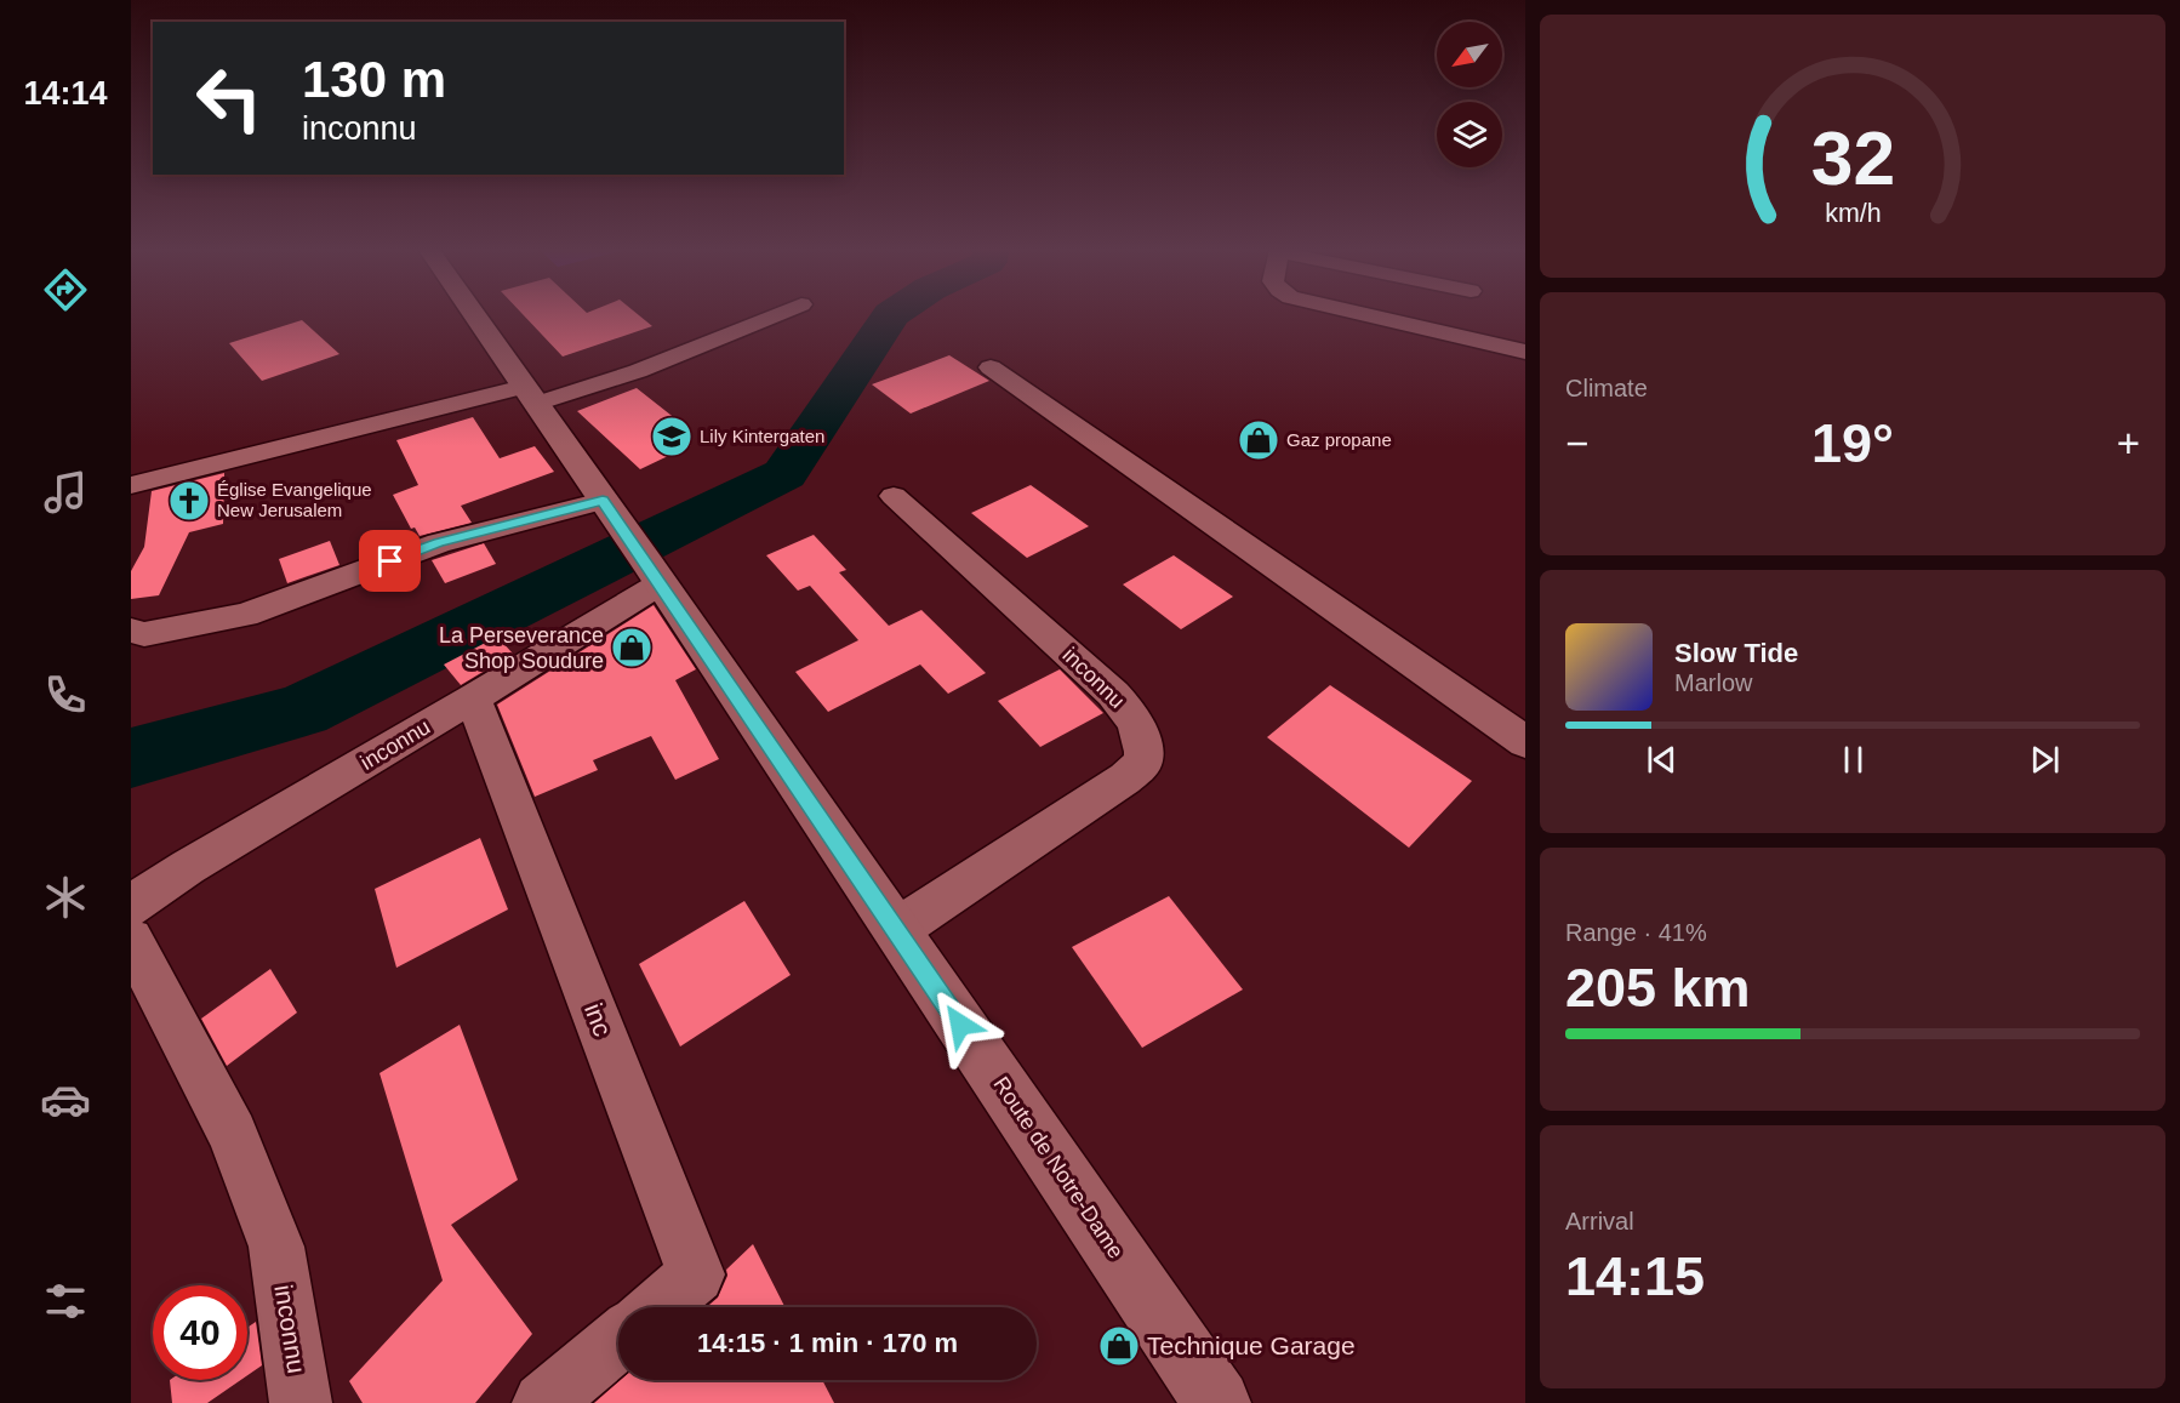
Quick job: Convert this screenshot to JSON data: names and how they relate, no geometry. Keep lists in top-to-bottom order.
{
  "streets": {
    "street": ["inconnu", "inc", "Route de Notre-Dame"]
  },
  "crossings": [
    ["inconnu", "inc"],
    ["inconnu", "Route de Notre-Dame"]
  ],
  "places": {
    "school or university": ["Lily Kintergaten"],
    "shop": ["Gaz propane", "La Perseverance Shop Soudure", "Technique Garage"],
    "church": ["Église Evangelique New Jerusalem"]
  },
  "north": "bottom left",
  "page": {
    "tabs": "14:14",
    "turn": ["130 m", "inconnu"],
    "tile": [
      "Climate",
      ["Range · 41%", "205 km"],
      ["Arrival", "14:15"]
    ],
    "heat": ["−", "19°", "+"],
    "song": ["Slow Tide", "Marlow"],
    "limit": "40",
    "trip": "14:15 · 1 min · 170 m",
    "gauge": ["32", "km/h"]
  }
}
